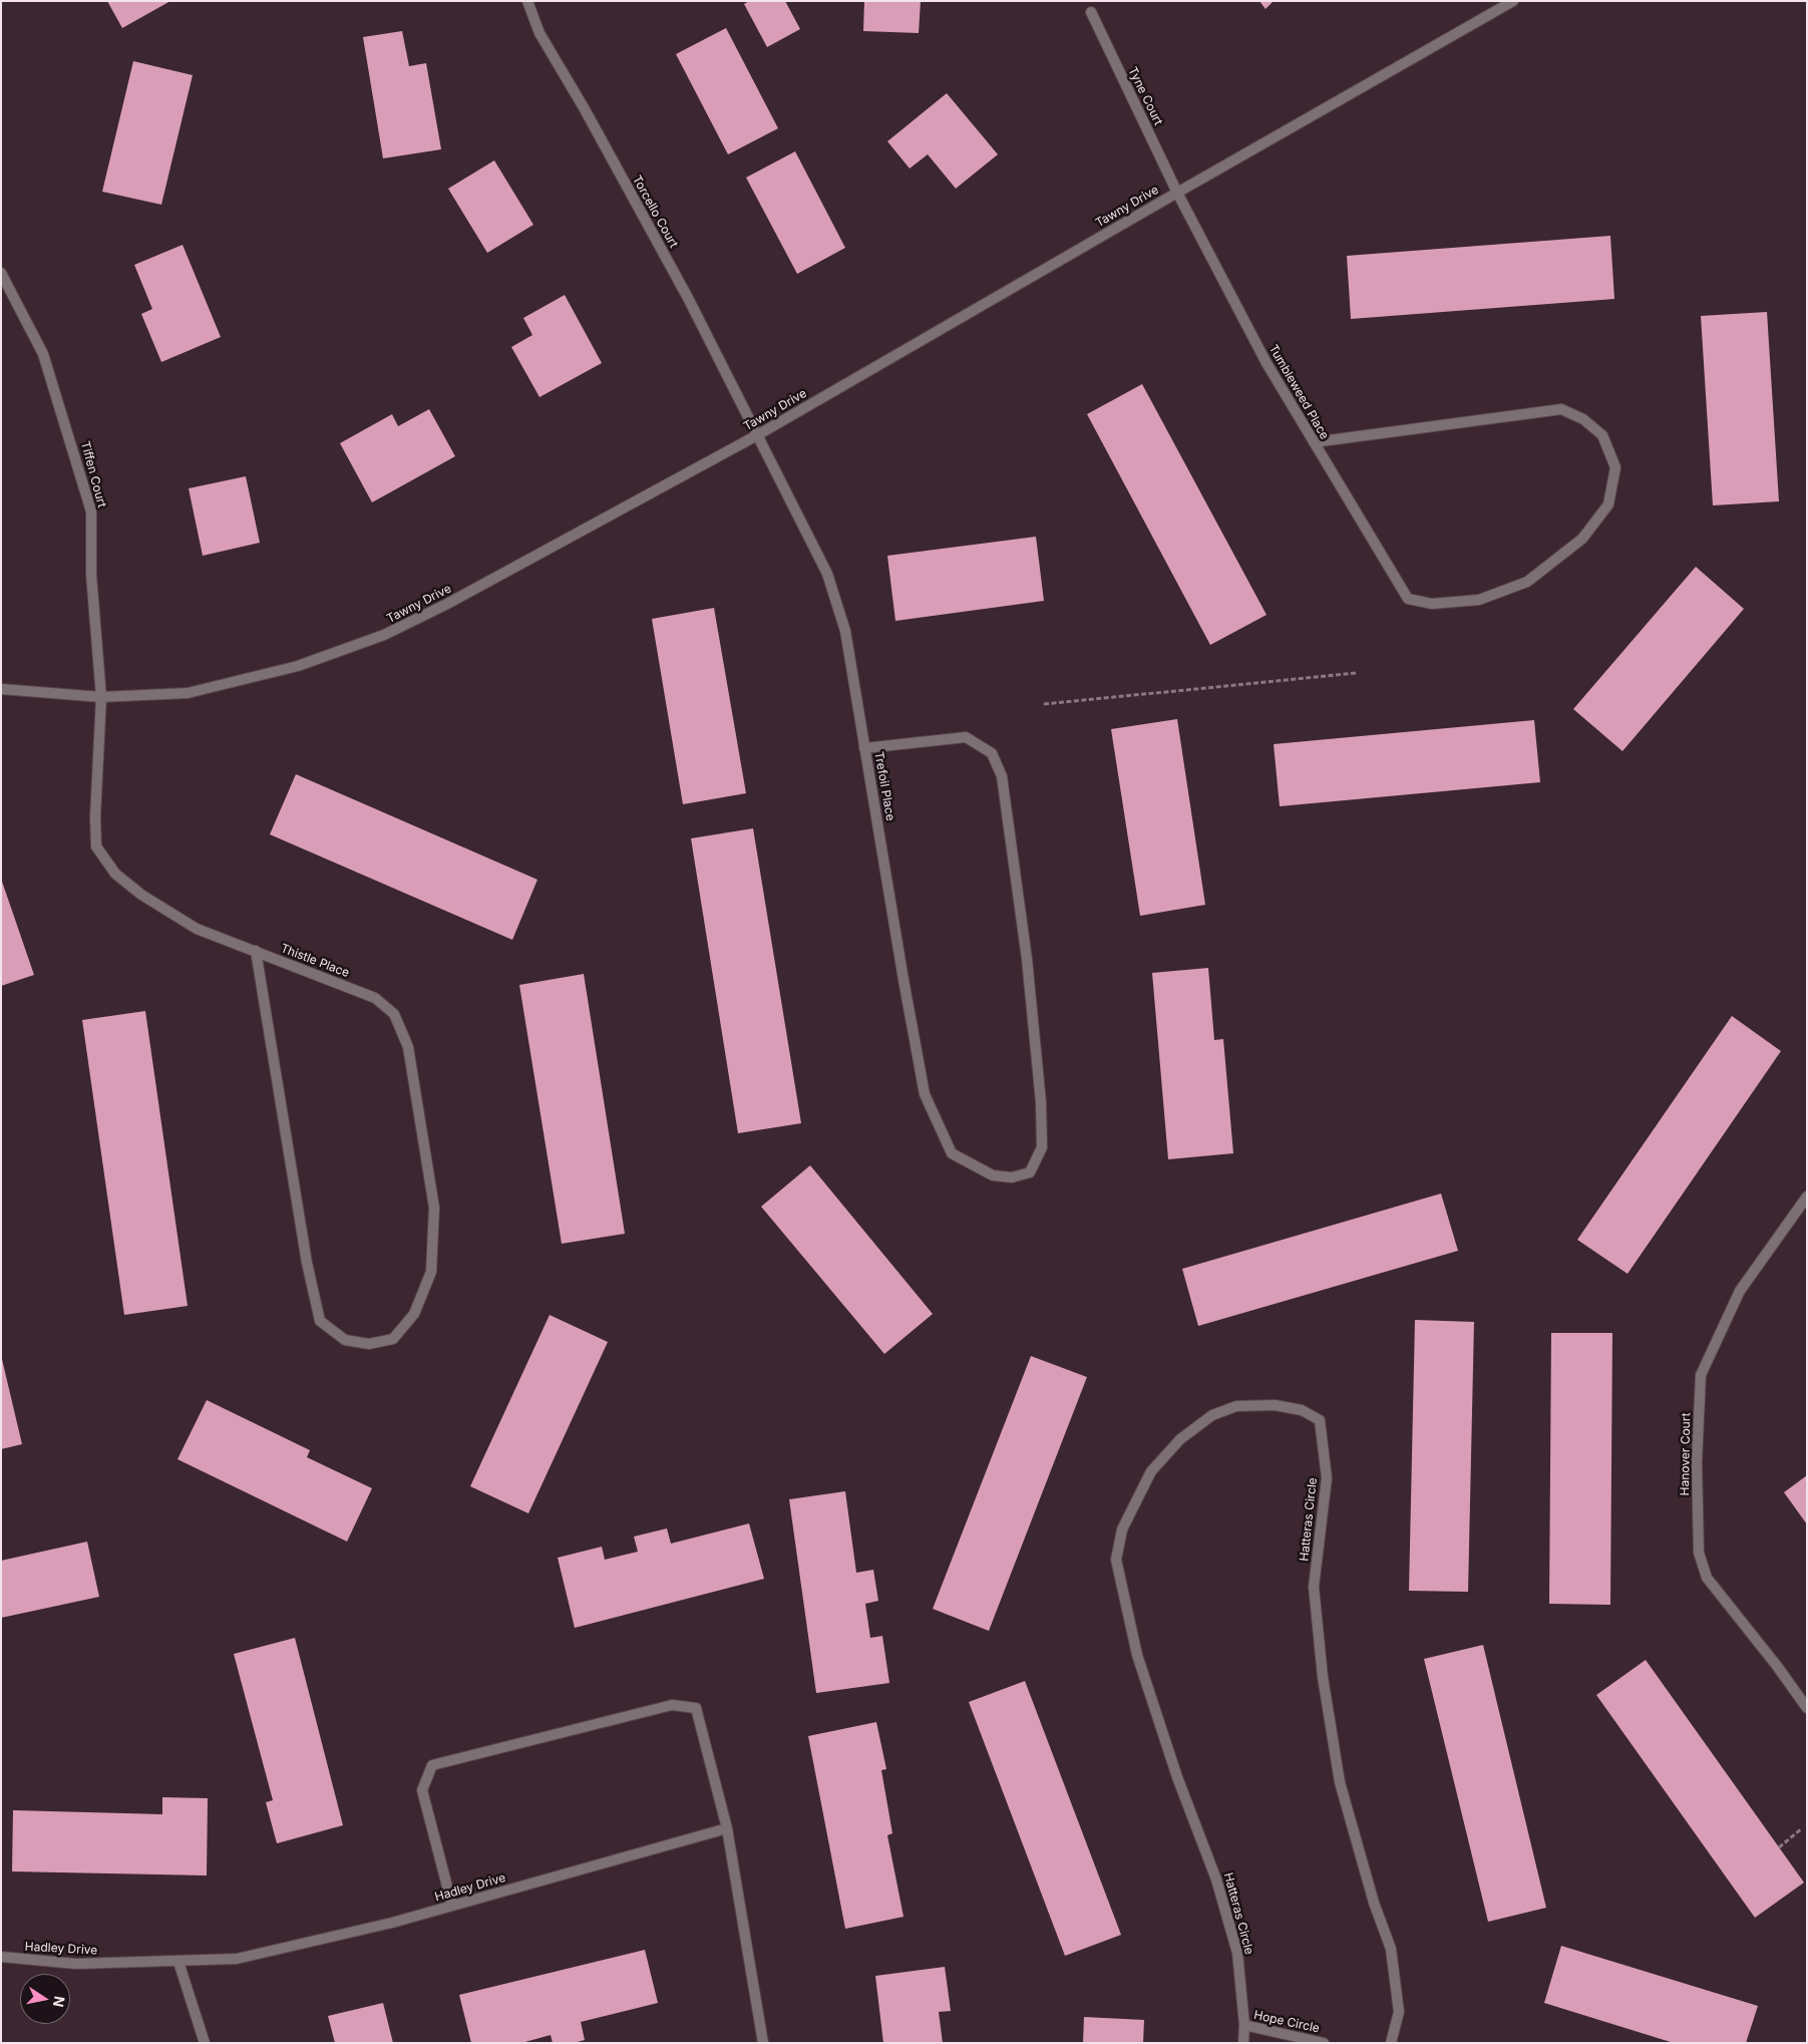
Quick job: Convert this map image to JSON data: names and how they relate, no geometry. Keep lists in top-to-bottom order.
{
  "streets": {
    "street": [
      "Tyne Court",
      "Tawny Drive",
      "Torcello Court",
      "Tumbleweed Place",
      "Tiffen Court",
      "Trefoil Place",
      "Thistle Place",
      "Hanover Court",
      "Hatteras Circle",
      "Hadley Drive",
      "Hope Circle"
    ]
  },
  "crossings": [
    ["Tyne Court", "Tawny Drive"],
    ["Tyne Court", "Tumbleweed Place"],
    ["Tawny Drive", "Torcello Court"],
    ["Tawny Drive", "Tumbleweed Place"],
    ["Tawny Drive", "Tiffen Court"],
    ["Tawny Drive", "Trefoil Place"],
    ["Tawny Drive", "Thistle Place"],
    ["Torcello Court", "Trefoil Place"],
    ["Tiffen Court", "Thistle Place"],
    ["Hatteras Circle", "Hope Circle"]
  ],
  "north": "right"
}
